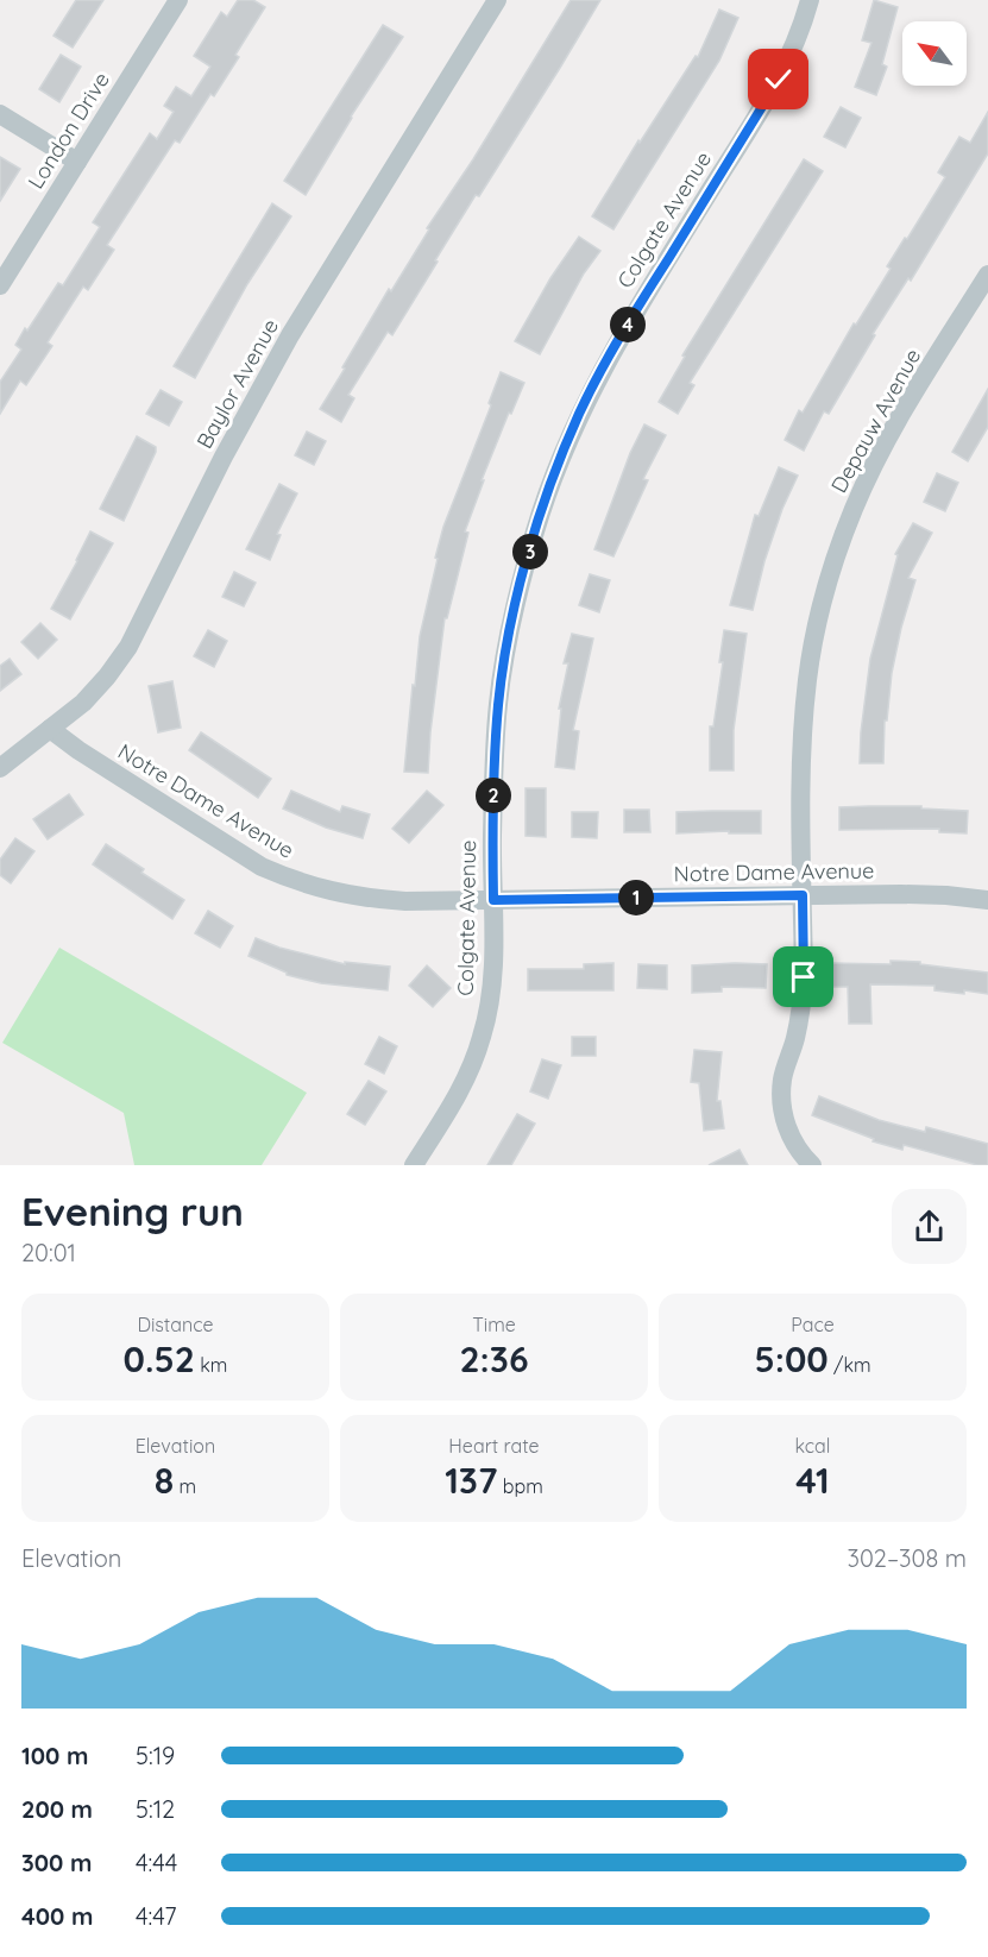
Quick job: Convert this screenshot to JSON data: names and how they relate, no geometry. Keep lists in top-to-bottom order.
{
  "streets": {
    "street": [
      "London Drive",
      "Colgate Avenue",
      "Baylor Avenue",
      "Depauw Avenue",
      "Notre Dame Avenue"
    ]
  },
  "crossings": [
    ["Colgate Avenue", "Notre Dame Avenue"],
    ["Baylor Avenue", "Notre Dame Avenue"],
    ["Depauw Avenue", "Notre Dame Avenue"]
  ],
  "north": "top left",
  "page": {
    "pins": [
      "4",
      "3",
      "2",
      "1"
    ],
    "heading": ["Evening run", "20:01"],
    "stats": [
      ["Distance", "0.52 km"],
      ["Time", "2:36"],
      ["Pace", "5:00 /km"],
      ["Elevation", "8 m"],
      ["Heart rate", "137 bpm"],
      ["kcal", "41"]
    ],
    "chart": ["Elevation", "302–308 m"],
    "list": [
      {
        "name": "100 m",
        "note": "5:19"
      },
      {
        "name": "200 m",
        "note": "5:12"
      },
      {
        "name": "300 m",
        "note": "4:44"
      },
      {
        "name": "400 m",
        "note": "4:47"
      }
    ]
  }
}
